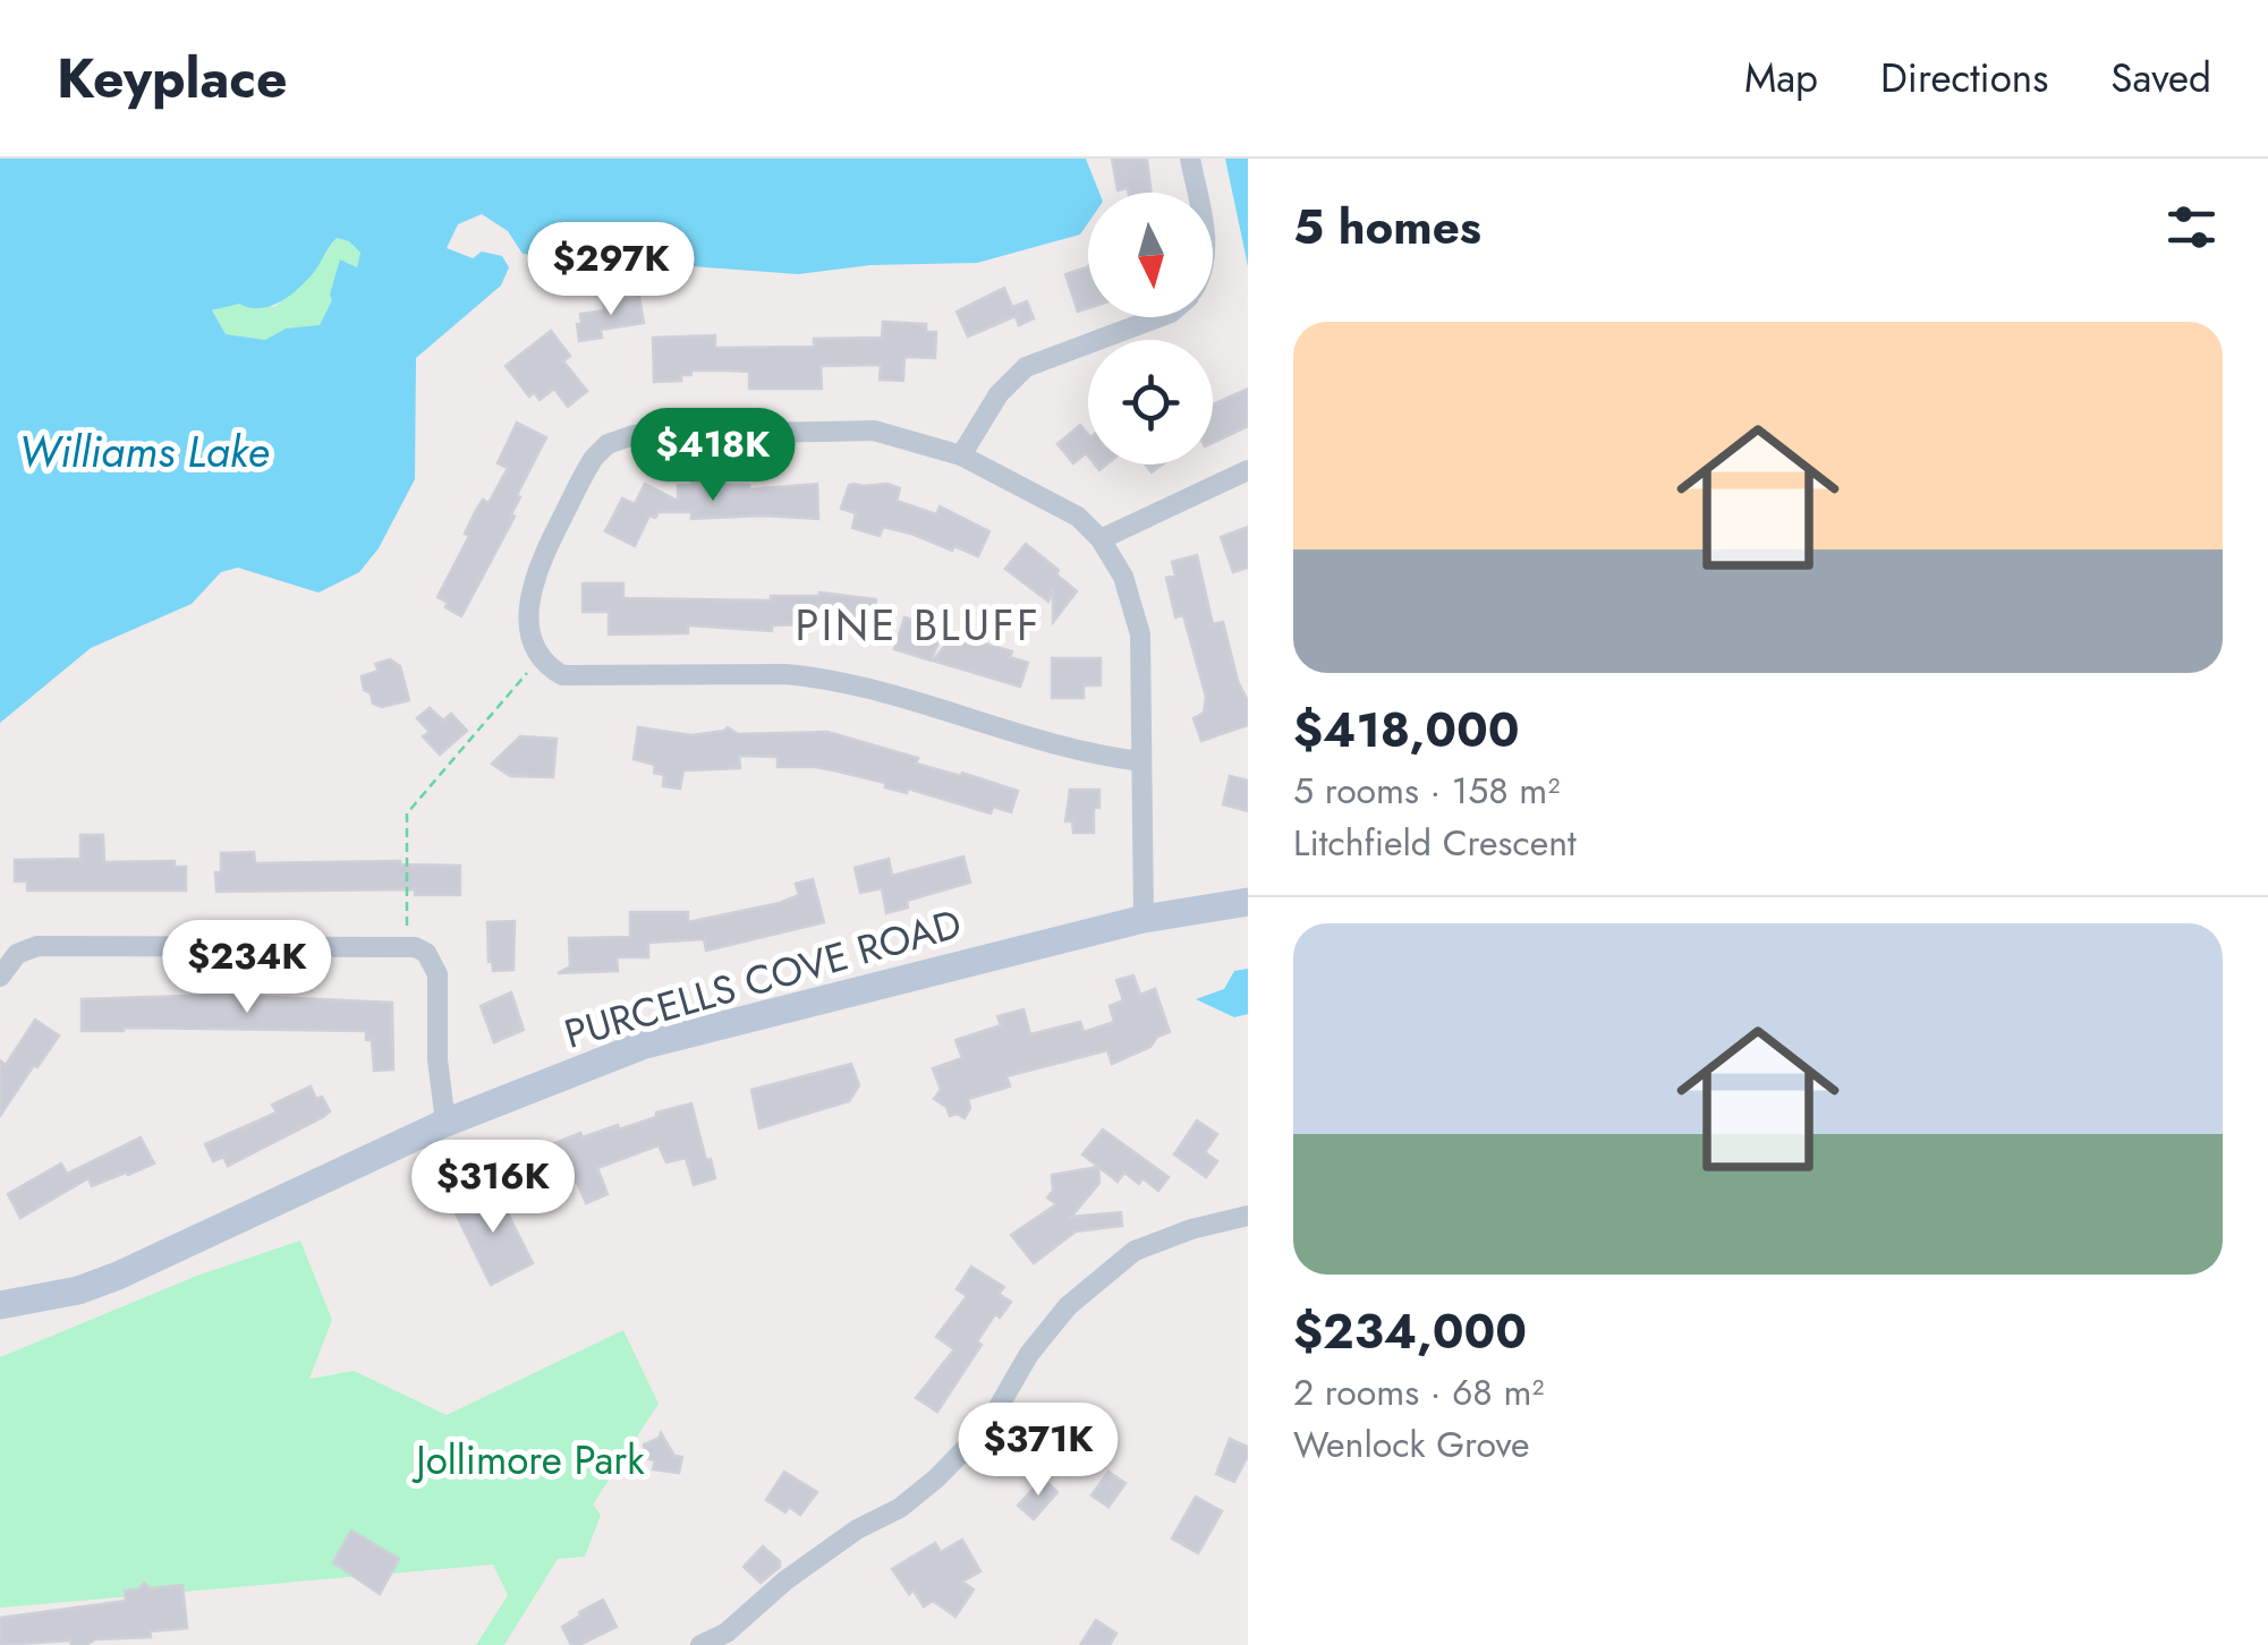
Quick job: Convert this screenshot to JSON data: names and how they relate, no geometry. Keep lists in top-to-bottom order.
{
  "streets": {
    "main road": ["PURCELLS COVE ROAD"]
  },
  "districts": ["PINE BLUFF"],
  "water": ["Williams Lake"],
  "parks": ["Jollimore Park"],
  "north": "bottom",
  "page": {
    "header": "Keyplace",
    "nav": ["Map", "Directions", "Saved"],
    "heading": "5 homes",
    "price": [
      "$297K",
      "$418K",
      "$234K",
      "$316K",
      "$371K"
    ],
    "list": [
      {
        "name": "$418,000",
        "note": "5 rooms · 158 m² · Litchfield Crescent"
      },
      {
        "name": "$234,000",
        "note": "2 rooms · 68 m² · Wenlock Grove"
      }
    ]
  }
}
